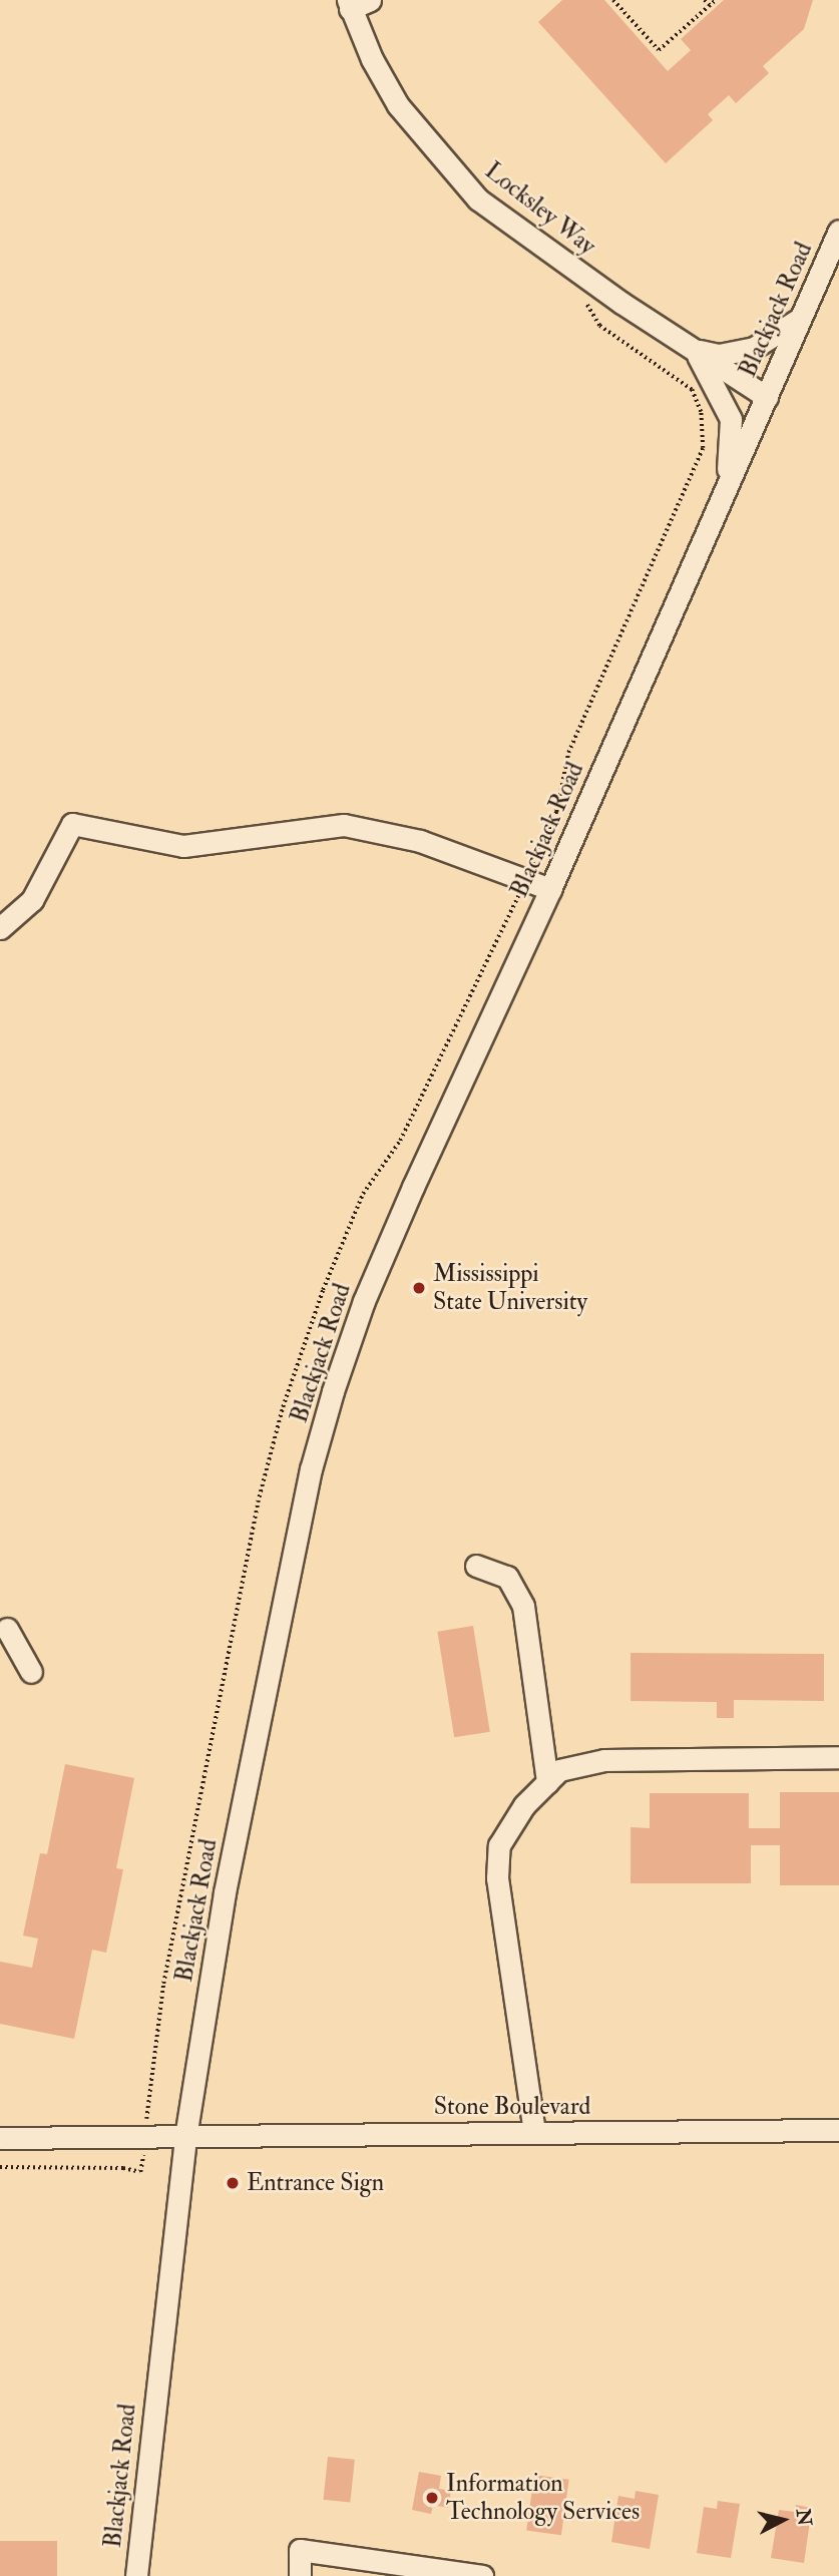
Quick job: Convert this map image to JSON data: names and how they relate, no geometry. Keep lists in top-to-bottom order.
{
  "streets": {
    "street": ["Locksley Way", "Blackjack Road", "Stone Boulevard"]
  },
  "crossings": [
    ["Locksley Way", "Blackjack Road"],
    ["Blackjack Road", "Stone Boulevard"]
  ],
  "places": ["Mississippi State University", "Entrance Sign", "Information Technology Services"],
  "north": "right"
}
